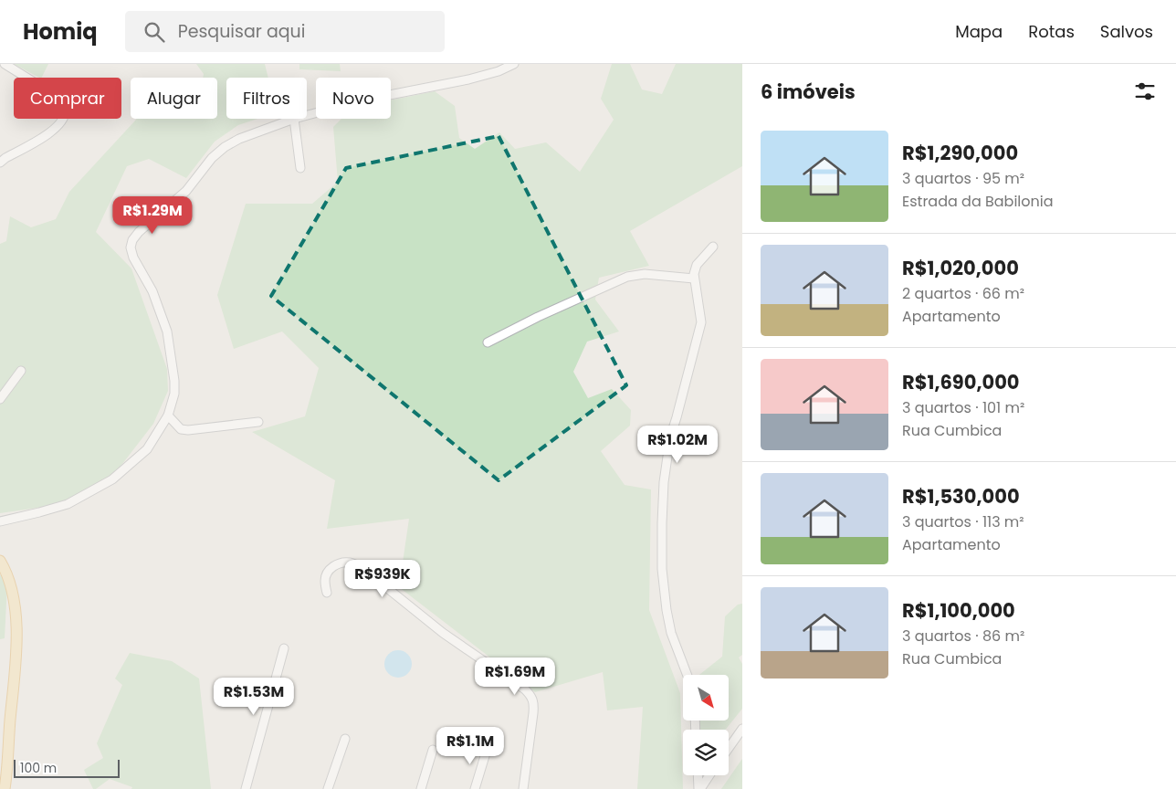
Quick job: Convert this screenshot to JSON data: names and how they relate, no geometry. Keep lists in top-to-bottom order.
{
  "scale_bar": "100 m",
  "north": "bottom right",
  "page": {
    "header": "Homiq",
    "search": "Pesquisar aqui",
    "nav": ["Mapa", "Rotas", "Salvos"],
    "heading": "6 imóveis",
    "chip": [
      "Comprar",
      "Alugar",
      "Filtros",
      "Novo"
    ],
    "list": [
      {
        "name": "R$1,290,000",
        "note": "3 quartos · 95 m² · Estrada da Babilonia"
      },
      {
        "name": "R$1,020,000",
        "note": "2 quartos · 66 m² · Apartamento"
      },
      {
        "name": "R$1,690,000",
        "note": "3 quartos · 101 m² · Rua Cumbica"
      },
      {
        "name": "R$1,530,000",
        "note": "3 quartos · 113 m² · Apartamento"
      },
      {
        "name": "R$1,100,000",
        "note": "3 quartos · 86 m² · Rua Cumbica"
      }
    ],
    "price": [
      "R$1.29M",
      "R$1.02M",
      "R$939K",
      "R$1.69M",
      "R$1.53M",
      "R$1.1M"
    ],
    "scale": "100 m"
  }
}
